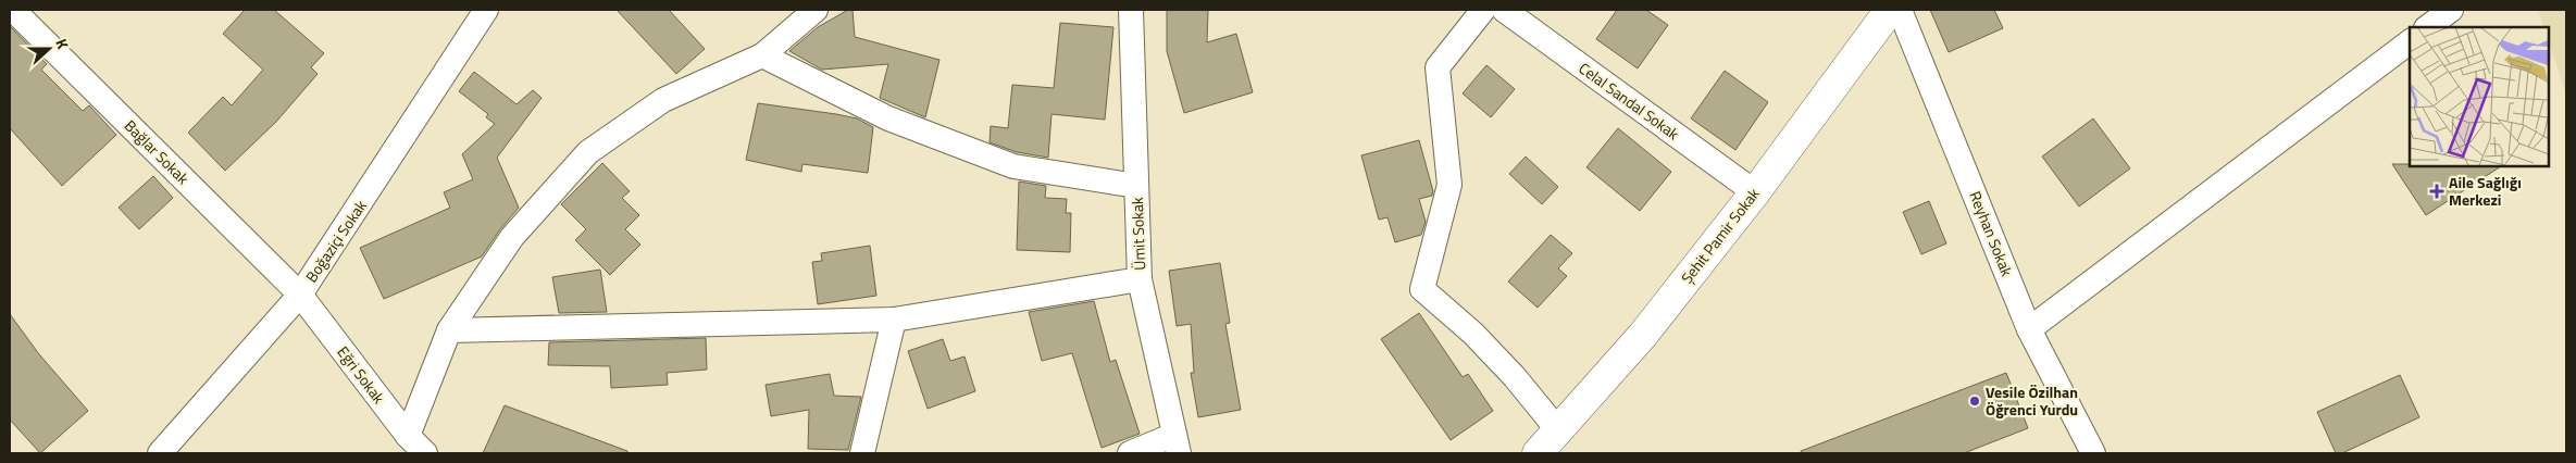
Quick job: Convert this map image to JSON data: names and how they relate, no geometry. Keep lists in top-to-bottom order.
{
  "streets": {
    "street": [
      "Celal Sandal Sokak",
      "Bağlar Sokak",
      "Ümit Sokak",
      "Reyhan Sokak",
      "Şehit Pamir Sokak",
      "Boğaziçi Sokak",
      "Eğri Sokak"
    ]
  },
  "crossings": [
    ["Celal Sandal Sokak", "Şehit Pamir Sokak"],
    ["Bağlar Sokak", "Boğaziçi Sokak"],
    ["Bağlar Sokak", "Eğri Sokak"],
    ["Boğaziçi Sokak", "Eğri Sokak"]
  ],
  "places": {
    "health": ["Aile Sağlığı Merkezi"],
    "other": ["Vesile Özilhan Öğrenci Yurdu"]
  },
  "north": "right"
}
